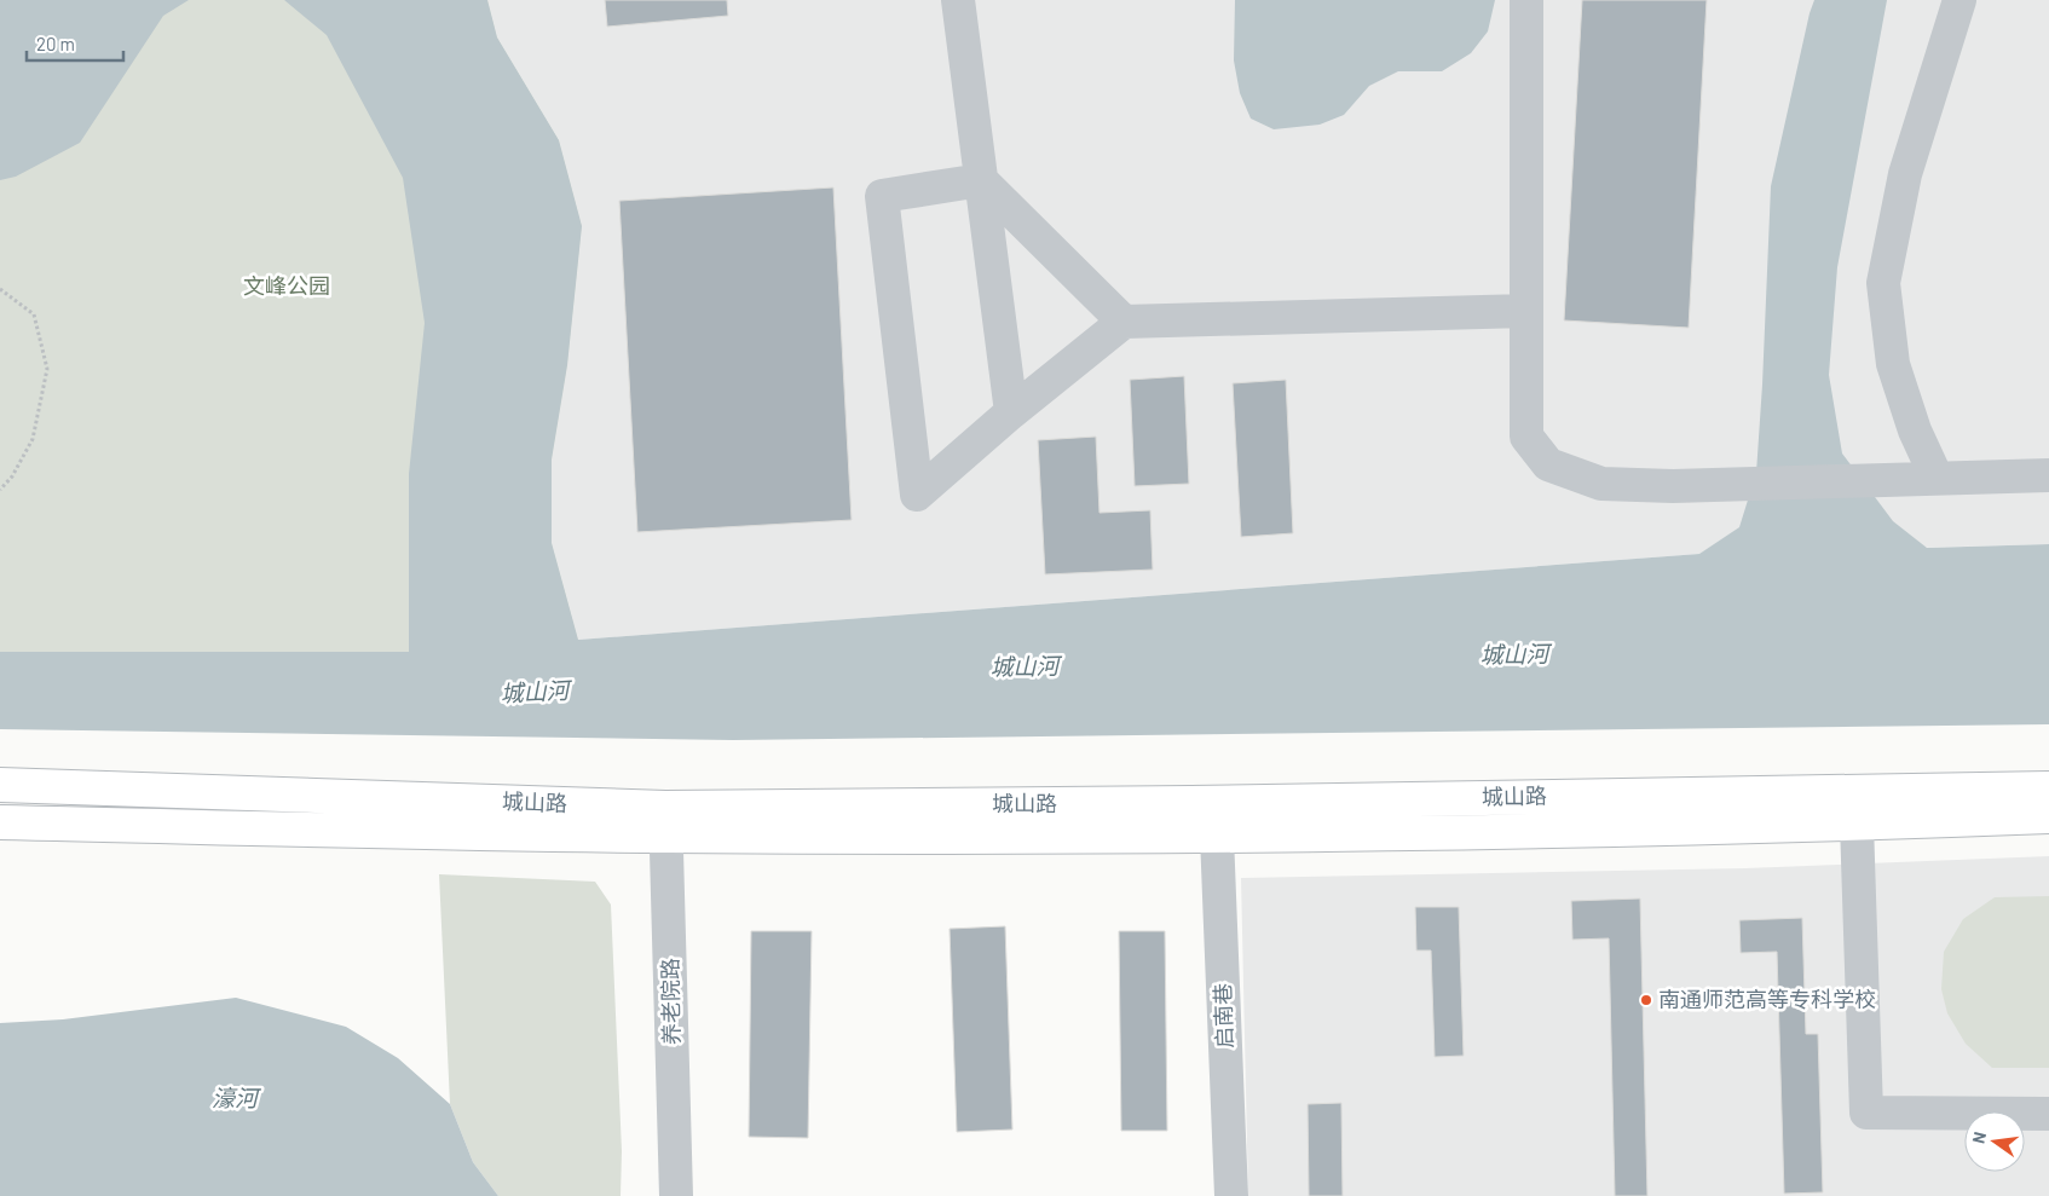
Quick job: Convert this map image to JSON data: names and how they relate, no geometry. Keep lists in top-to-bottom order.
{
  "streets": {
    "main road": ["城山路"],
    "street": ["养老院路", "启南巷"]
  },
  "crossings": [
    ["城山路", "养老院路"],
    ["城山路", "启南巷"]
  ],
  "water": ["城山河", "濠河"],
  "parks": ["文峰公园"],
  "places": ["南通师范高等专科学校"],
  "scale_bar": "20 m",
  "north": "left"
}
